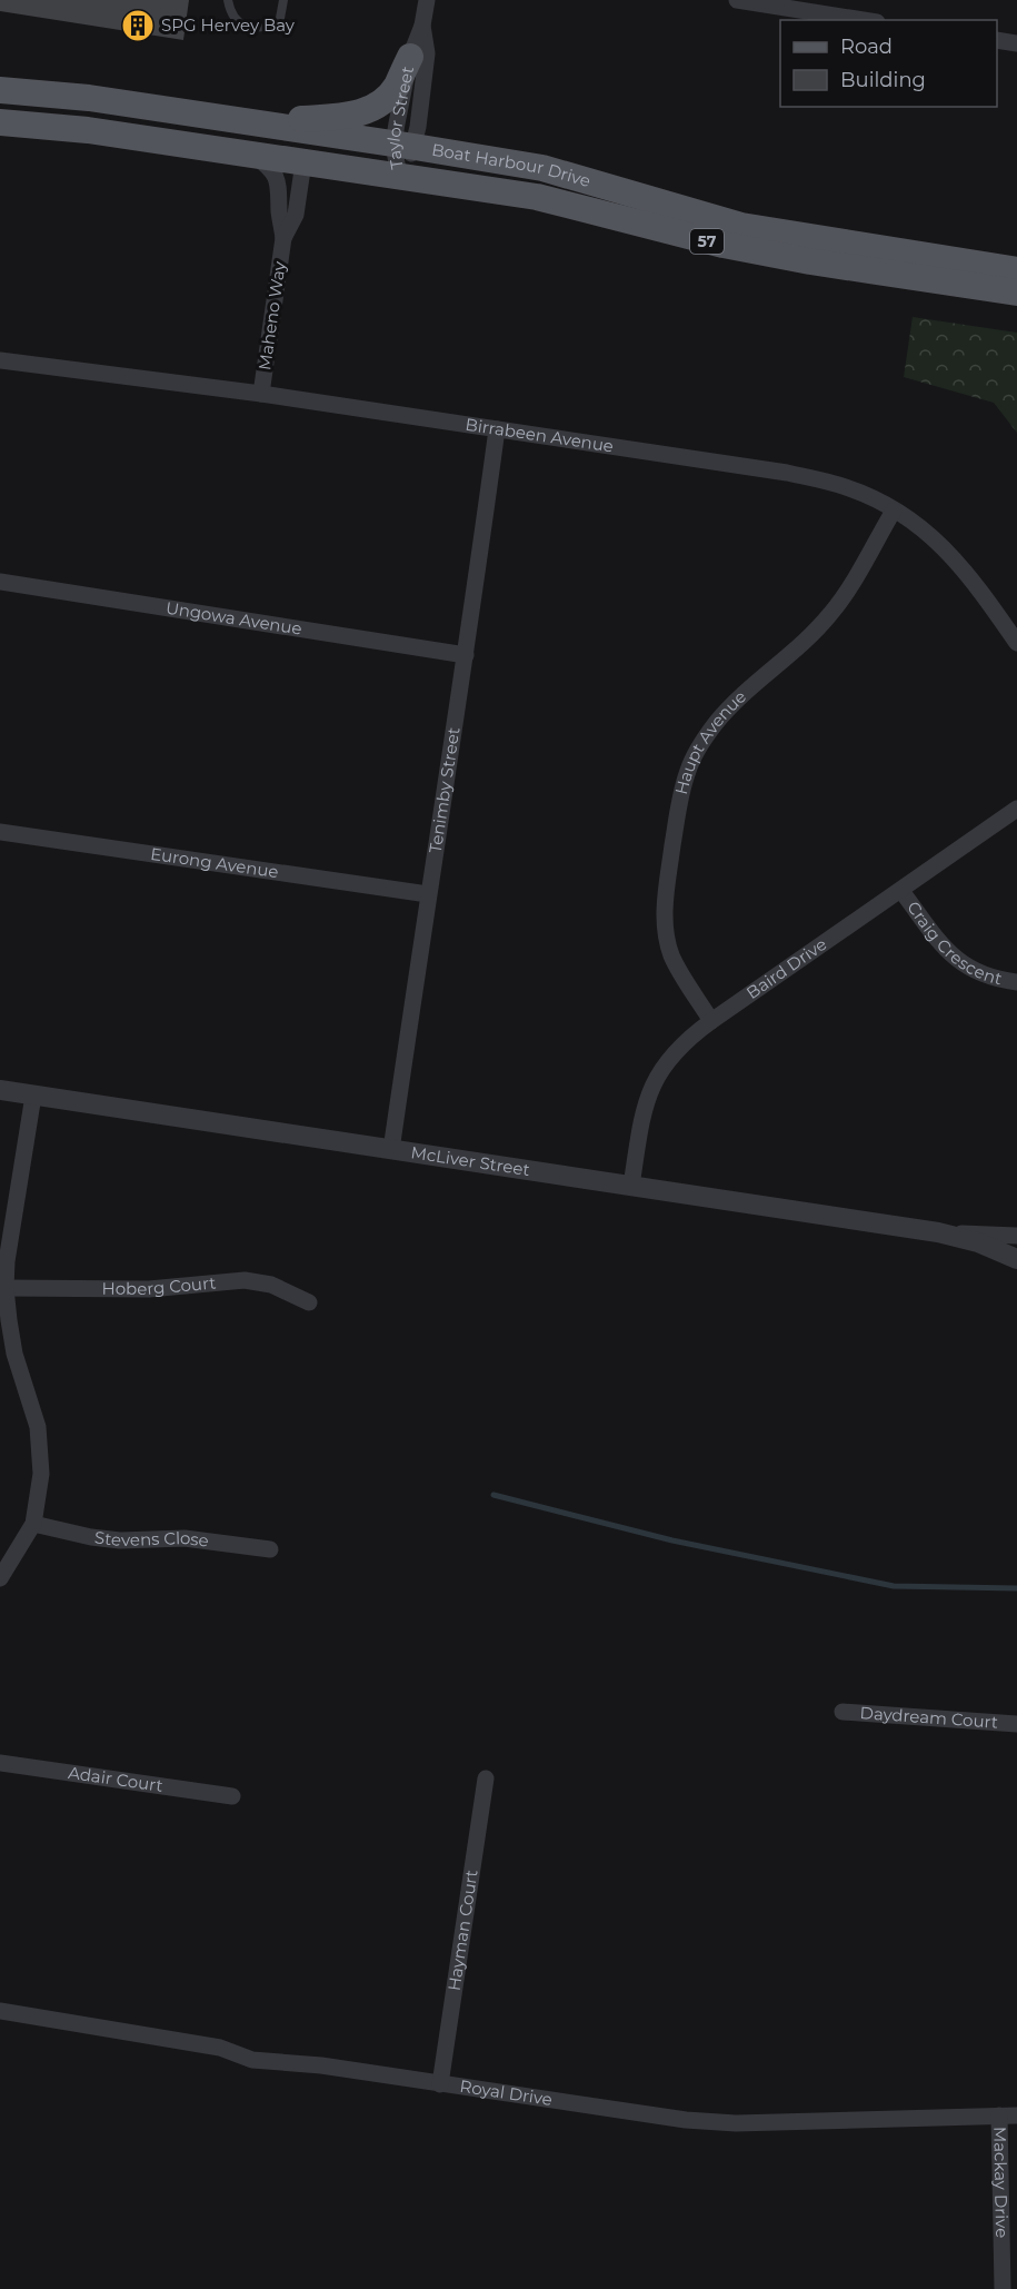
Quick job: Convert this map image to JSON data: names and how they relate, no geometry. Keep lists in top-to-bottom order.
{
  "streets": {
    "main road": ["Boat Harbour Drive", "57"],
    "street": [
      "Taylor Street",
      "Maheno Way",
      "Birrabeen Avenue",
      "Ungowa Avenue",
      "Haupt Avenue",
      "Tenimby Street",
      "Eurong Avenue",
      "Craig Crescent",
      "Baird Drive",
      "McLiver Street",
      "Hoberg Court",
      "Stevens Close",
      "Daydream Court",
      "Adair Court",
      "Hayman Court",
      "Royal Drive",
      "Mackay Drive"
    ]
  },
  "crossings": [
    ["Taylor Street", "Boat Harbour Drive"],
    ["Boat Harbour Drive", "Maheno Way"],
    ["Maheno Way", "Birrabeen Avenue"],
    ["Birrabeen Avenue", "Haupt Avenue"],
    ["Birrabeen Avenue", "Tenimby Street"],
    ["Ungowa Avenue", "Tenimby Street"],
    ["Haupt Avenue", "Baird Drive"],
    ["Tenimby Street", "Eurong Avenue"],
    ["Tenimby Street", "McLiver Street"],
    ["Craig Crescent", "Baird Drive"],
    ["Baird Drive", "McLiver Street"],
    ["Hayman Court", "Royal Drive"],
    ["Royal Drive", "Mackay Drive"]
  ],
  "places": {
    "building": ["SPG Hervey Bay"]
  },
  "legend": ["Road", "Building"]
}
